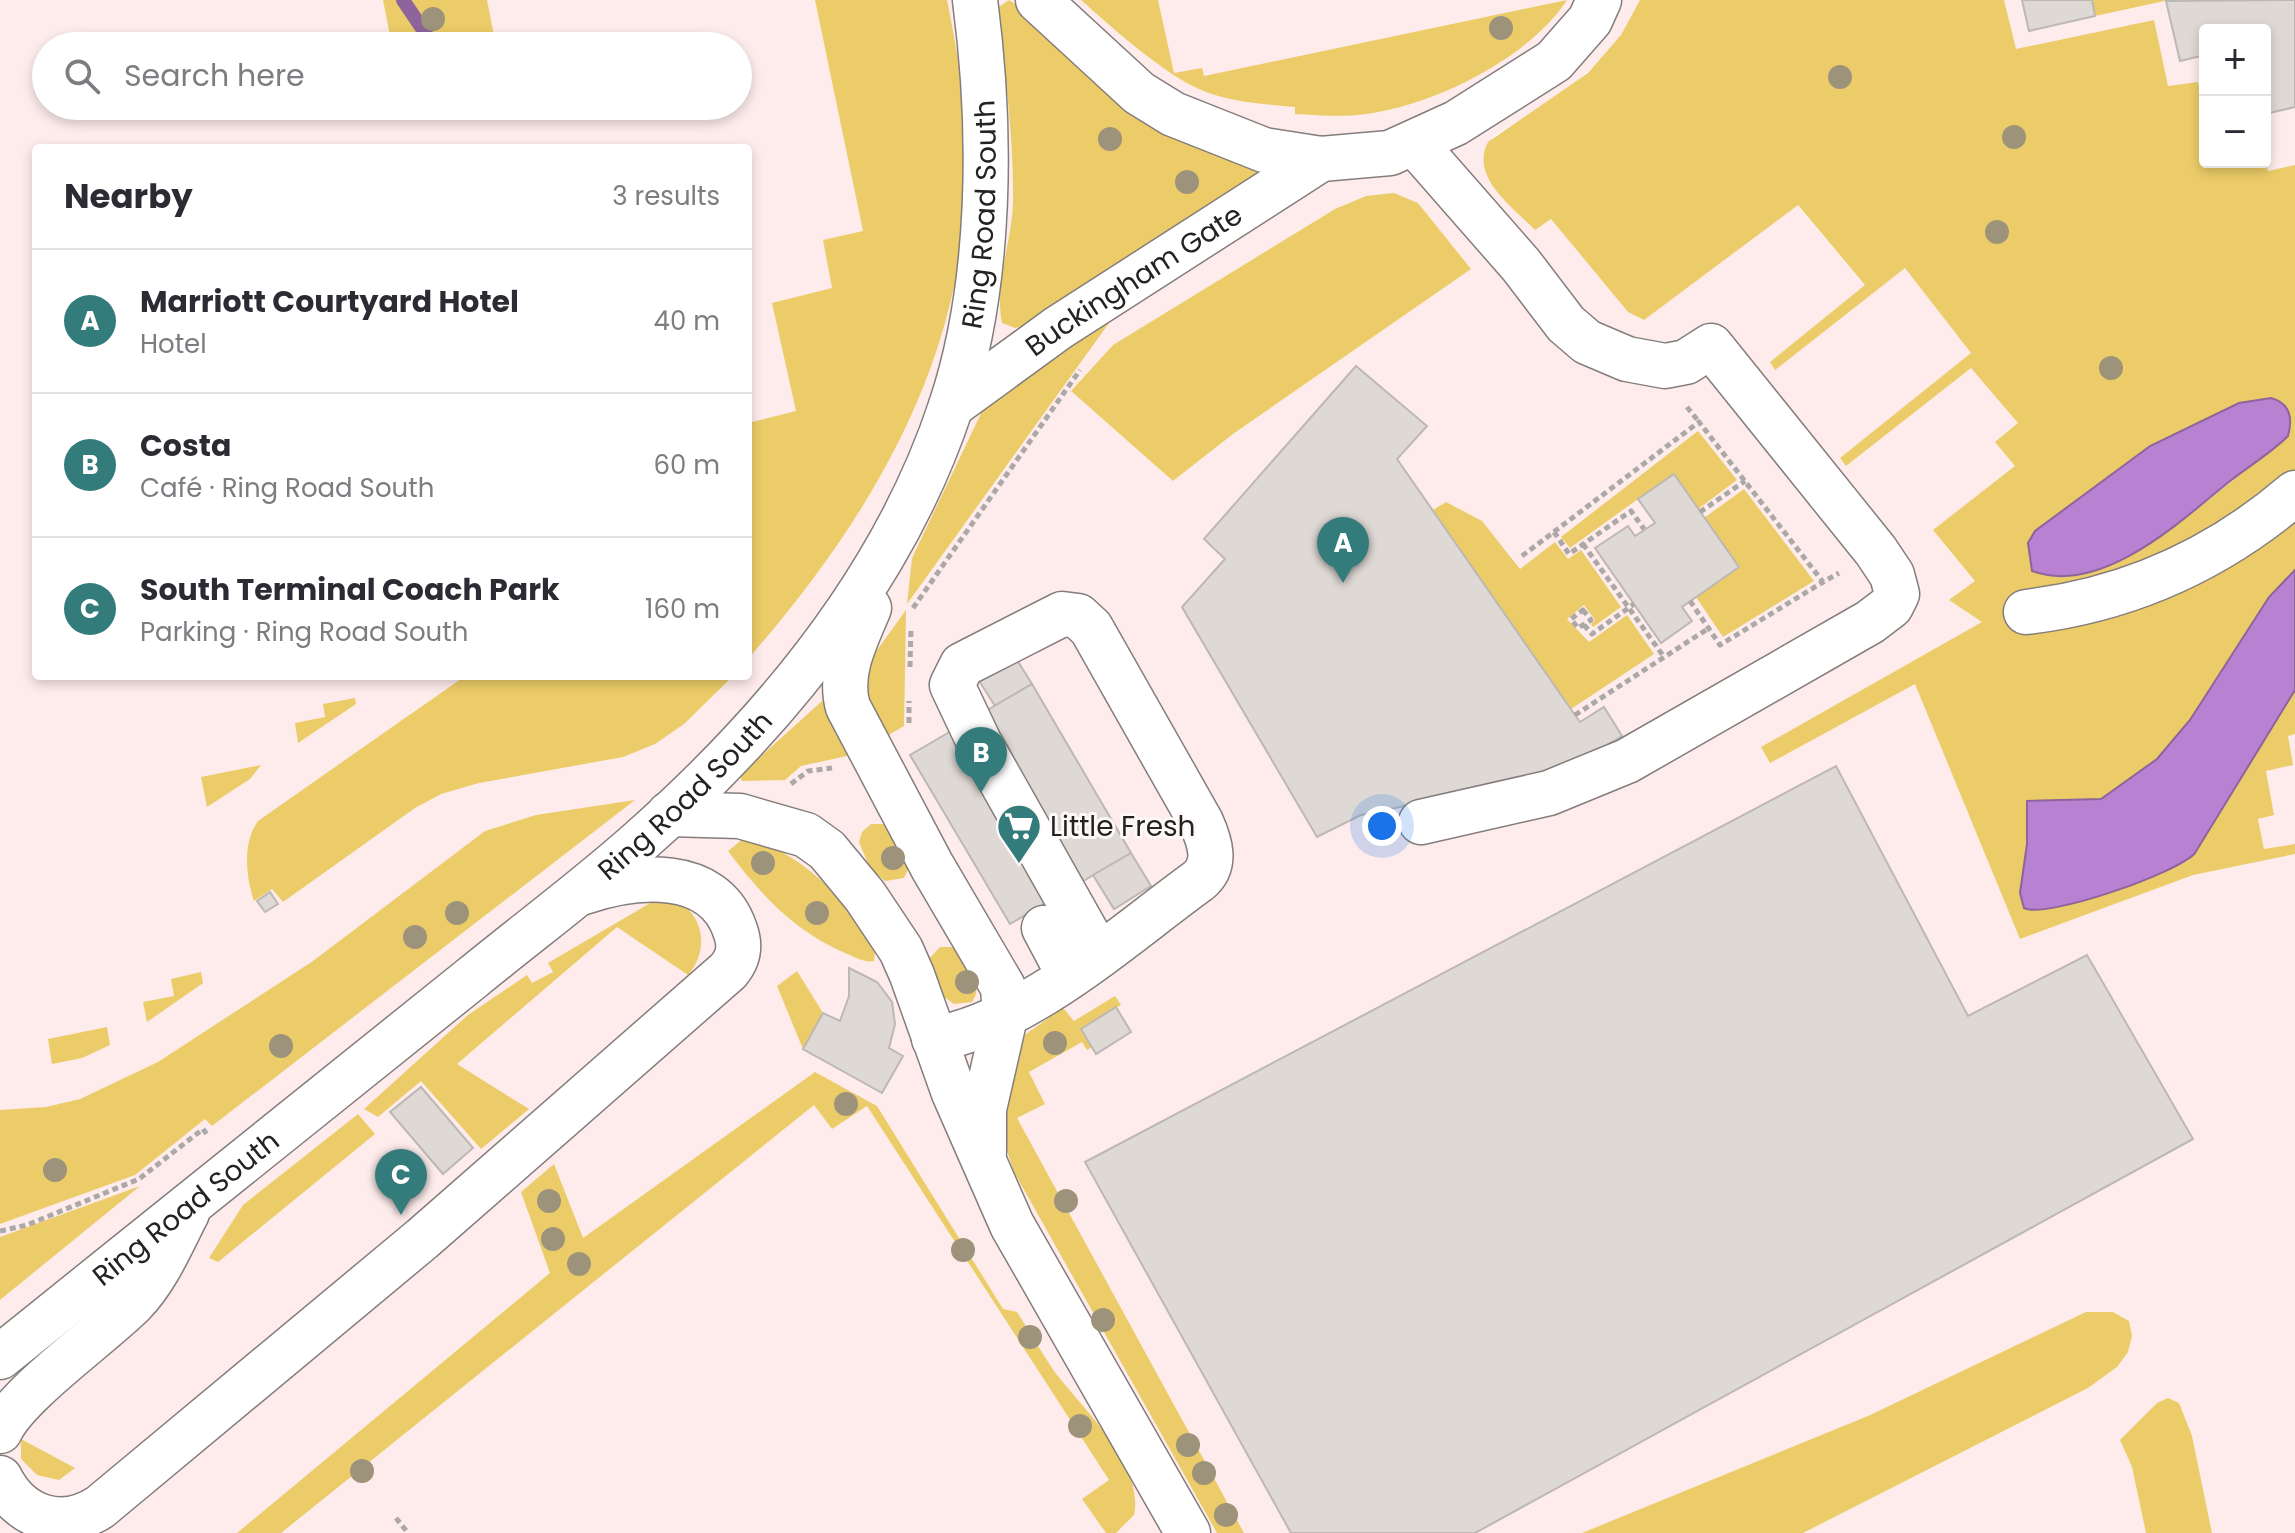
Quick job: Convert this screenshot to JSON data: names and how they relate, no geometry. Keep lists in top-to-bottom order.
{
  "streets": {
    "street": ["Ring Road South", "Buckingham Gate"]
  },
  "crossings": [
    ["Ring Road South", "Buckingham Gate"]
  ],
  "places": {
    "supermarket": ["Little Fresh"]
  },
  "page": {
    "map_buttons": ["+", "−"],
    "search": "Search here",
    "heading": ["Nearby", "3 results"],
    "list": [
      {
        "mark": "A",
        "name": "Marriott Courtyard Hotel",
        "note": "Hotel",
        "value": "40 m"
      },
      {
        "mark": "B",
        "name": "Costa",
        "note": "Café · Ring Road South",
        "value": "60 m"
      },
      {
        "mark": "C",
        "name": "South Terminal Coach Park",
        "note": "Parking · Ring Road South",
        "value": "160 m"
      }
    ],
    "pins": ["A", "B", "C"]
  }
}
